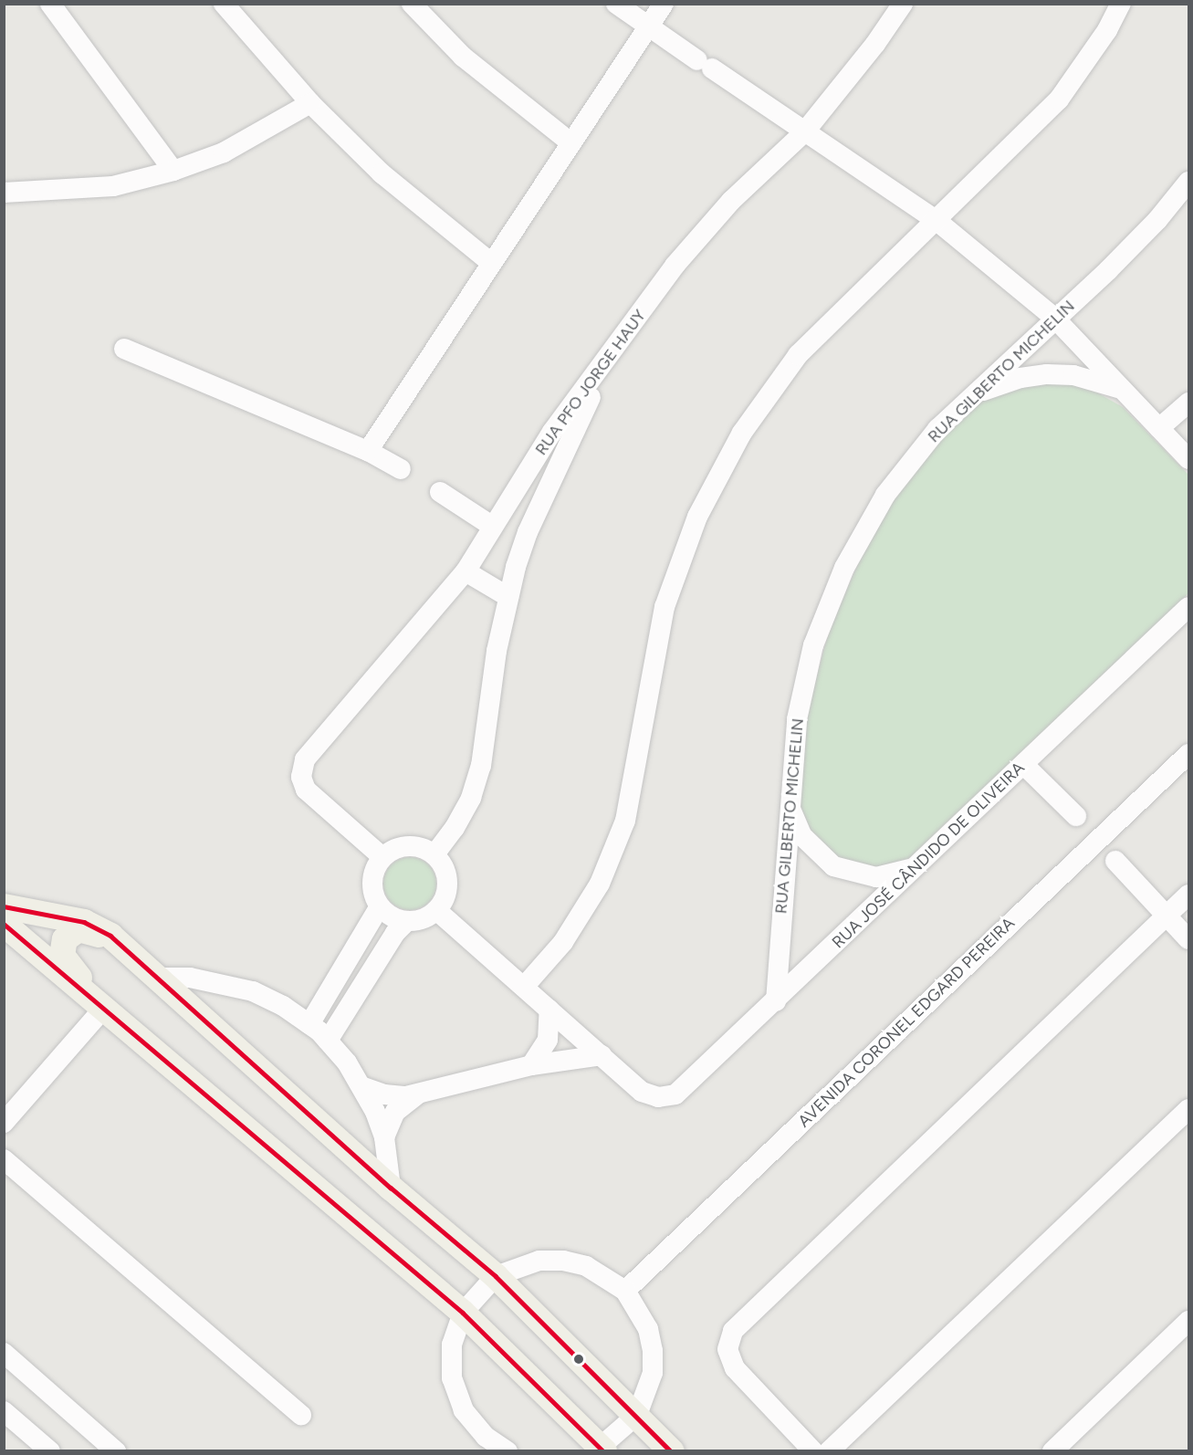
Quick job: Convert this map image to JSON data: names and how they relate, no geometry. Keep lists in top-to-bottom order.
{
  "streets": {
    "street": [
      "RUA GILBERTO MICHELIN",
      "RUA PFO JORGE HAUY",
      "RUA JOSÉ CÂNDIDO DE OLIVEIRA",
      "AVENIDA CORONEL EDGARD PEREIRA"
    ]
  },
  "crossings": [
    ["RUA GILBERTO MICHELIN", "RUA JOSÉ CÂNDIDO DE OLIVEIRA"]
  ]
}
